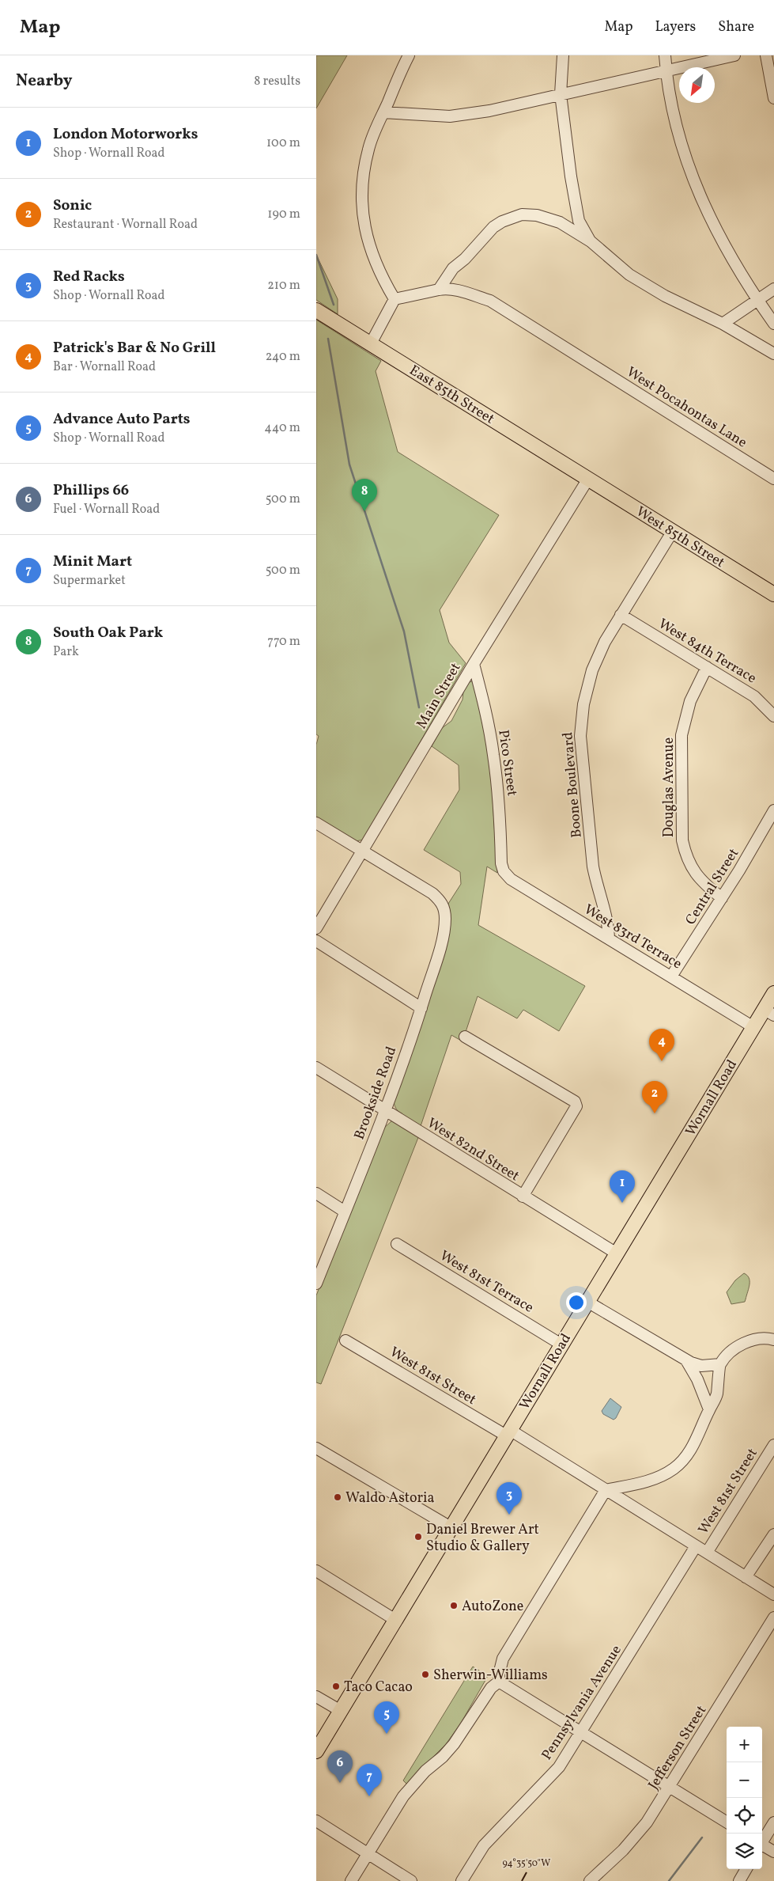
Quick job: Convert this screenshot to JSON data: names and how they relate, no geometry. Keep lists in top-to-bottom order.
{
  "streets": {
    "main road": ["East 85th Street", "West 85th Street", "Wornall Road"],
    "street": [
      "West Pocahontas Lane",
      "West 84th Terrace",
      "Main Street",
      "Pico Street",
      "Boone Boulevard",
      "Douglas Avenue",
      "Central Street",
      "West 83rd Terrace",
      "Brookside Road",
      "West 82nd Street",
      "West 81st Terrace",
      "West 81st Street",
      "Pennsylvania Avenue",
      "Jefferson Street"
    ]
  },
  "crossings": [
    ["East 85th Street", "West 85th Street"],
    ["East 85th Street", "Main Street"],
    ["West 85th Street", "Main Street"],
    ["West 85th Street", "Boone Boulevard"],
    ["West 84th Terrace", "Boone Boulevard"],
    ["West 84th Terrace", "Douglas Avenue"],
    ["Main Street", "Pico Street"],
    ["Main Street", "Brookside Road"],
    ["Pico Street", "West 83rd Terrace"],
    ["Boone Boulevard", "West 83rd Terrace"],
    ["Douglas Avenue", "Central Street"],
    ["Central Street", "West 83rd Terrace"],
    ["West 83rd Terrace", "Wornall Road"],
    ["Brookside Road", "West 82nd Street"],
    ["Wornall Road", "West 82nd Street"],
    ["Wornall Road", "West 81st Terrace"],
    ["Wornall Road", "West 81st Street"],
    ["West 81st Street", "Pennsylvania Avenue"]
  ],
  "places": [
    "Waldo Astoria",
    "Daniel Brewer Art Studio & Gallery",
    "AutoZone",
    "Sherwin-Williams",
    "Taco Cacao"
  ],
  "north": "bottom left",
  "page": {
    "header": "Map",
    "nav": ["Map", "Layers", "Share"],
    "heading": ["Nearby", "8 results"],
    "list": [
      {
        "mark": "1",
        "name": "London Motorworks",
        "note": "Shop · Wornall Road",
        "value": "100 m"
      },
      {
        "mark": "2",
        "name": "Sonic",
        "note": "Restaurant · Wornall Road",
        "value": "190 m"
      },
      {
        "mark": "3",
        "name": "Red Racks",
        "note": "Shop · Wornall Road",
        "value": "210 m"
      },
      {
        "mark": "4",
        "name": "Patrick's Bar & No Grill",
        "note": "Bar · Wornall Road",
        "value": "240 m"
      },
      {
        "mark": "5",
        "name": "Advance Auto Parts",
        "note": "Shop · Wornall Road",
        "value": "440 m"
      },
      {
        "mark": "6",
        "name": "Phillips 66",
        "note": "Fuel · Wornall Road",
        "value": "500 m"
      },
      {
        "mark": "7",
        "name": "Minit Mart",
        "note": "Supermarket",
        "value": "500 m"
      },
      {
        "mark": "8",
        "name": "South Oak Park",
        "note": "Park",
        "value": "770 m"
      }
    ],
    "pins": [
      "8",
      "4",
      "2",
      "1",
      "3",
      "5",
      "6",
      "7"
    ],
    "map_buttons": ["+", "−"]
  },
  "coordinates": ["94°35'50\"W"]
}
